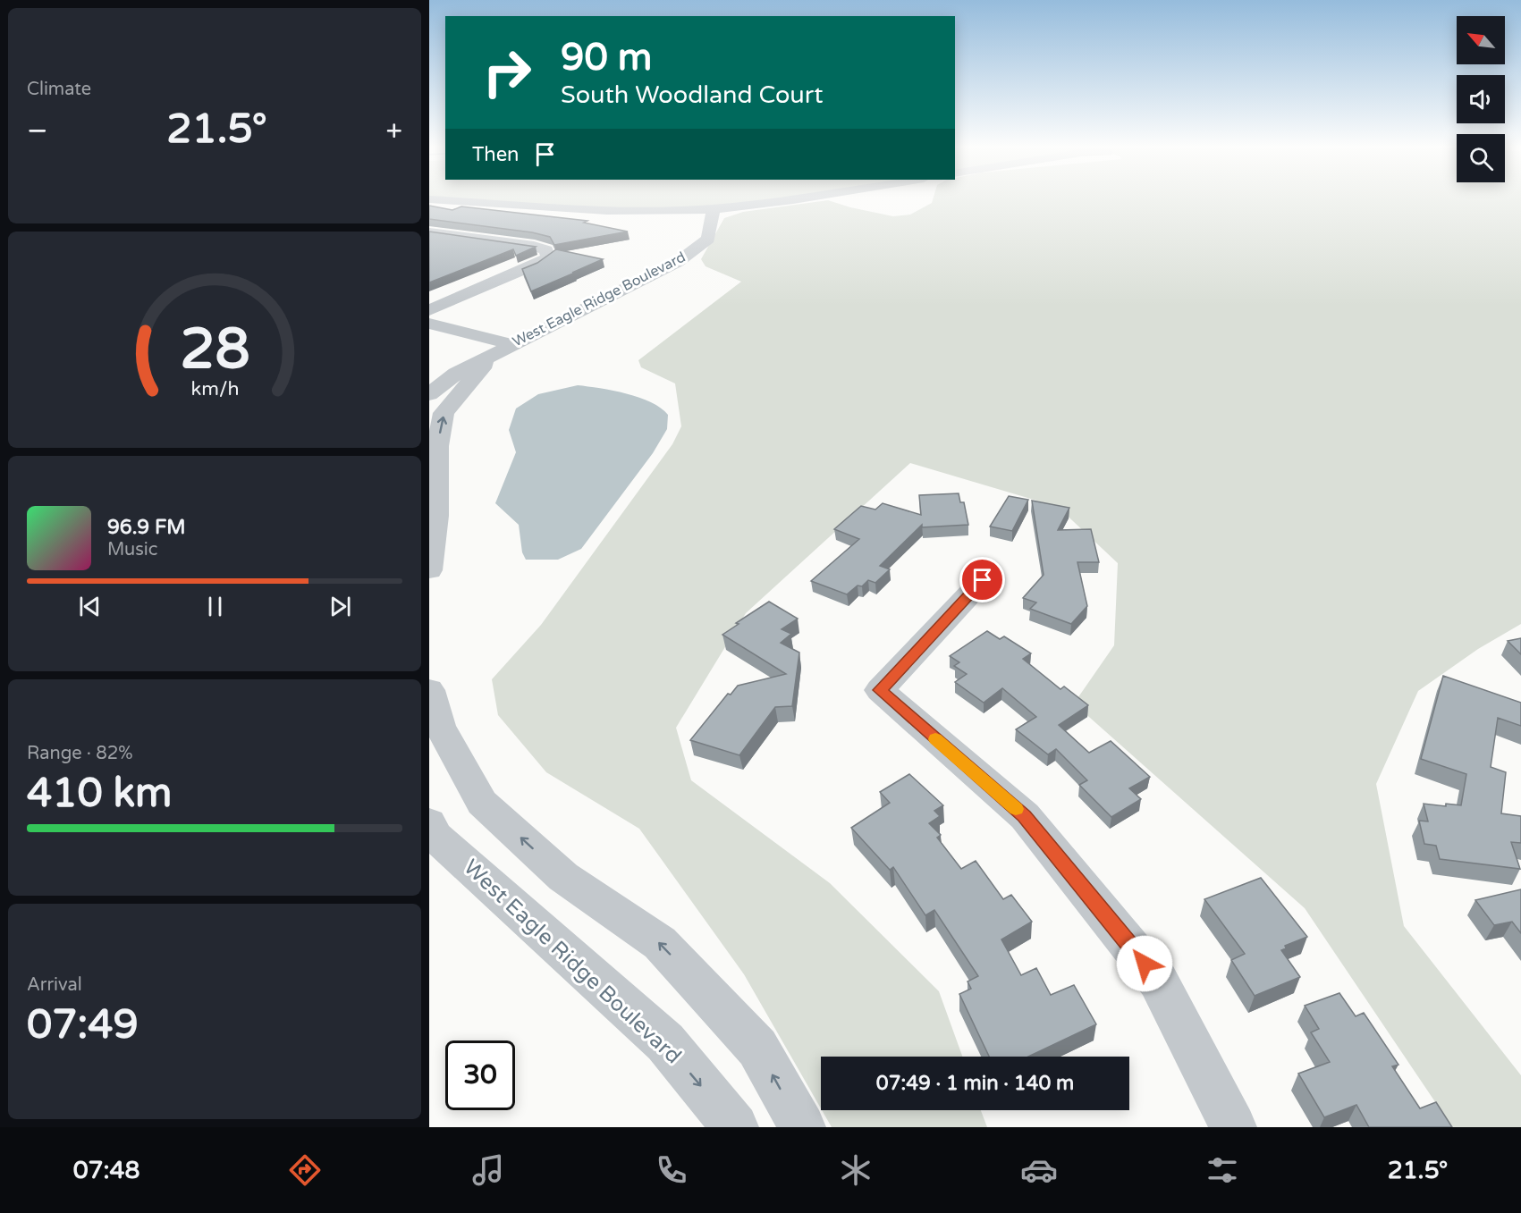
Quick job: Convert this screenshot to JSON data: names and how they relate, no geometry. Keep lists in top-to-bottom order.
{
  "streets": {
    "street": ["West Eagle Ridge Boulevard"]
  },
  "north": "top left",
  "page": {
    "tile": [
      "Climate",
      ["Range · 82%", "410 km"],
      ["Arrival", "07:49"]
    ],
    "turn": ["90 m", "South Woodland Court"],
    "heat": ["−", "21.5°", "+"],
    "then": "Then",
    "song": ["96.9 FM", "Music"],
    "limit": "30",
    "trip": "07:49 · 1 min · 140 m",
    "tabs": ["07:48", "21.5°"],
    "gauge": ["28", "km/h"]
  }
}
